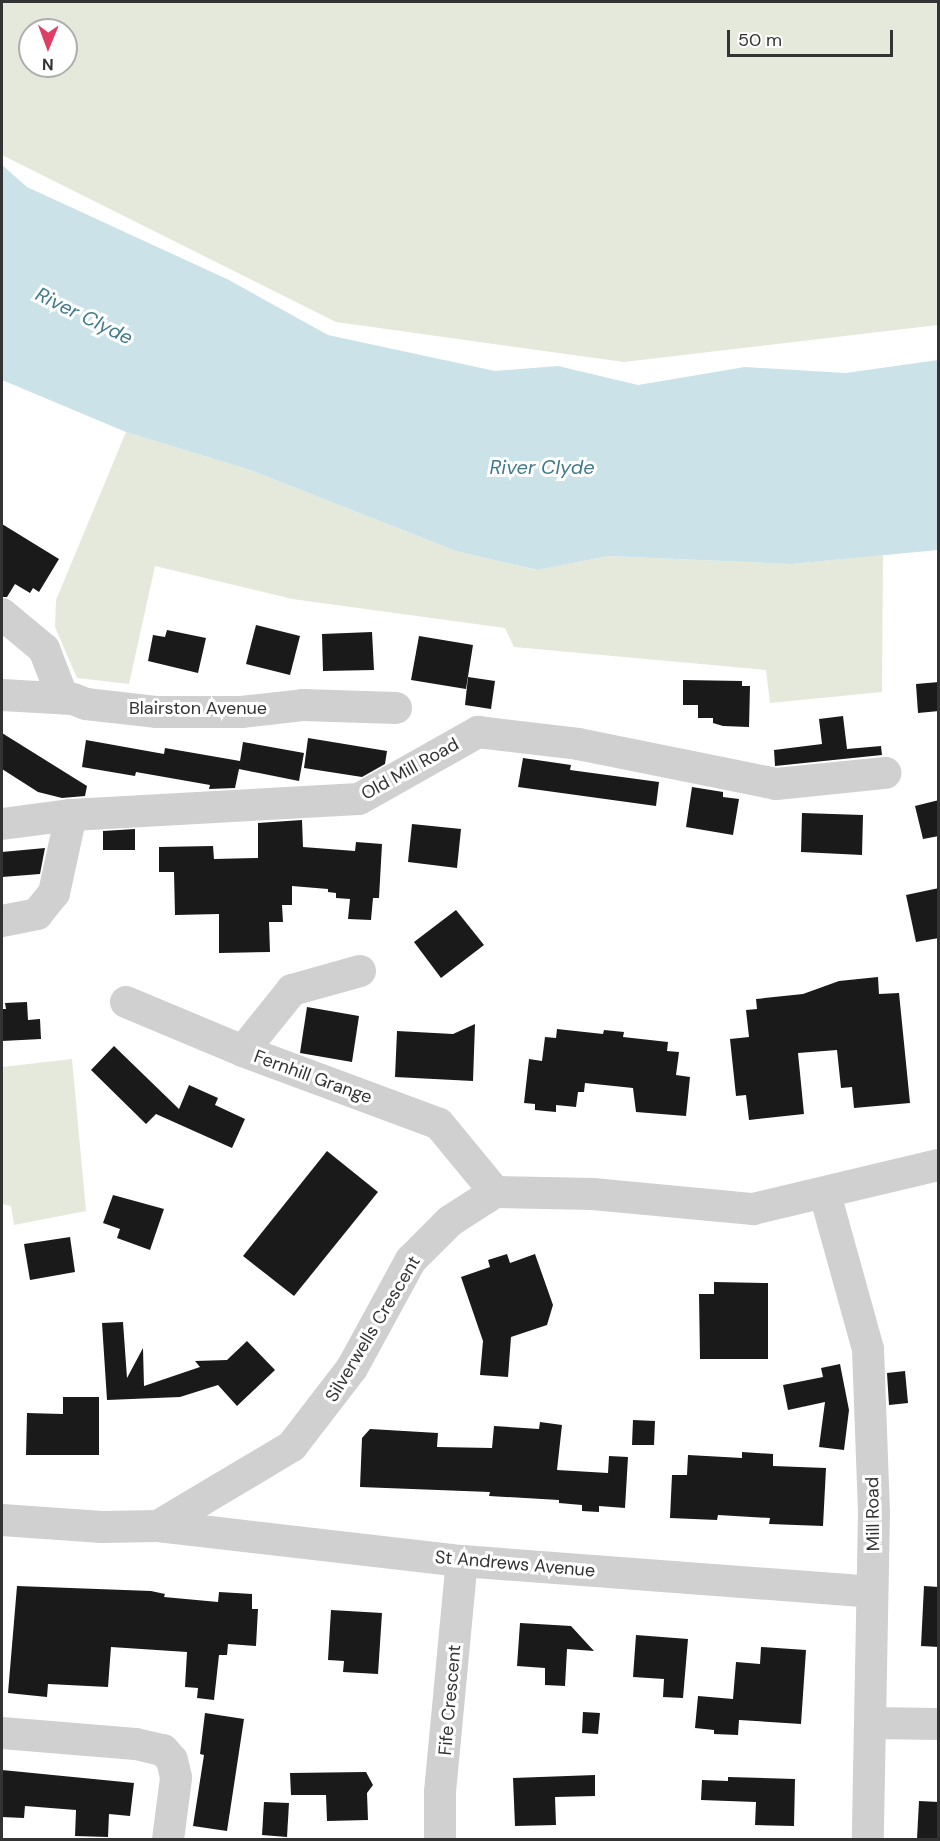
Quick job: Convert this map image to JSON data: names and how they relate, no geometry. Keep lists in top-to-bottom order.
{
  "streets": {
    "street": [
      "Blairston Avenue",
      "Old Mill Road",
      "Fernhill Grange",
      "Silverwells Crescent",
      "Mill Road",
      "St Andrews Avenue",
      "Fife Crescent"
    ]
  },
  "crossings": [
    ["Fernhill Grange", "Silverwells Crescent"],
    ["Silverwells Crescent", "St Andrews Avenue"],
    ["Mill Road", "St Andrews Avenue"],
    ["St Andrews Avenue", "Fife Crescent"]
  ],
  "water": ["River Clyde"],
  "scale_bar": "50 m",
  "north": "bottom"
}
